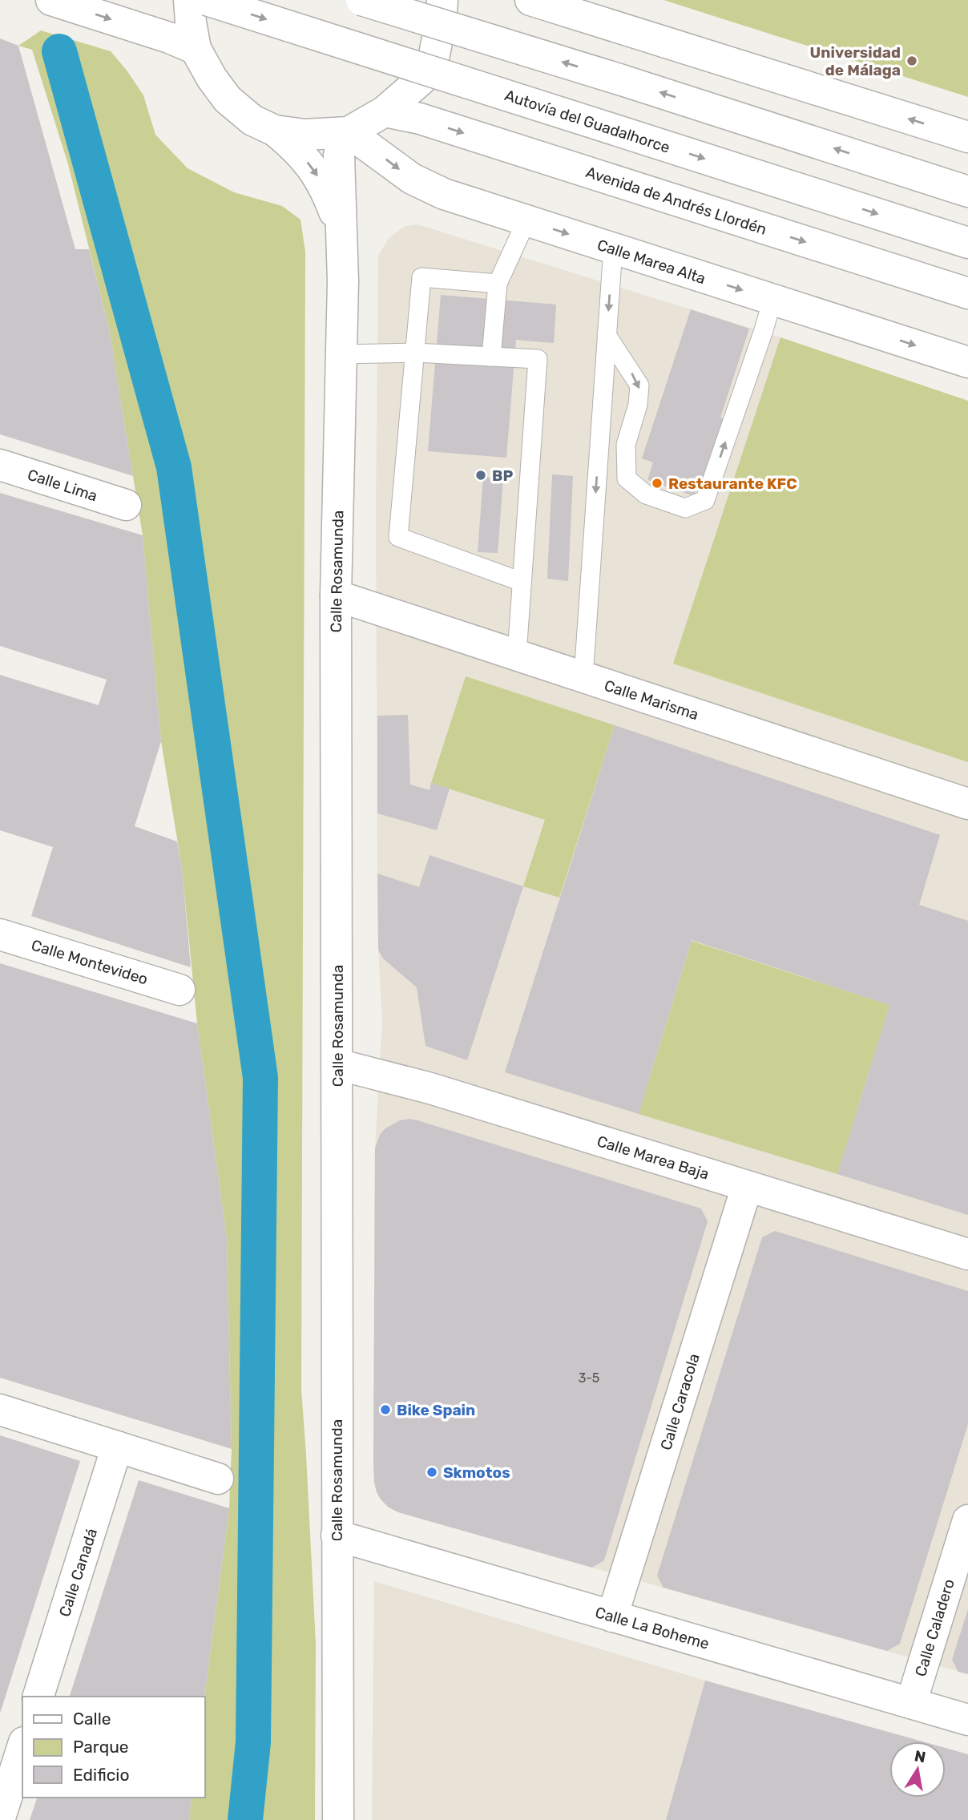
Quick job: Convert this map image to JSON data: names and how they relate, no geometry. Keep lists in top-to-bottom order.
{
  "streets": {
    "main road": [
      "Autovía del Guadalhorce",
      "Avenida de Andrés Llordén",
      "Calle Marea Alta",
      "Calle Lima",
      "Calle Rosamunda",
      "Calle Marisma",
      "Calle Montevideo",
      "Calle Marea Baja",
      "Calle Caracola",
      "Calle Canadá",
      "Calle La Boheme",
      "Calle Caladero"
    ]
  },
  "crossings": [
    ["Calle Marea Alta", "Calle Rosamunda"],
    ["Calle Rosamunda", "Calle Marisma"],
    ["Calle Rosamunda", "Calle Marea Baja"],
    ["Calle Rosamunda", "Calle La Boheme"],
    ["Calle Marea Baja", "Calle Caracola"],
    ["Calle Caracola", "Calle La Boheme"],
    ["Calle La Boheme", "Calle Caladero"]
  ],
  "places": [
    "Universidad de Málaga",
    "BP",
    "Restaurante KFC",
    "Bike Spain",
    "Skmotos"
  ],
  "house_numbers": ["3-5"],
  "legend": ["Calle", "Parque", "Edificio"],
  "north": "top"
}
